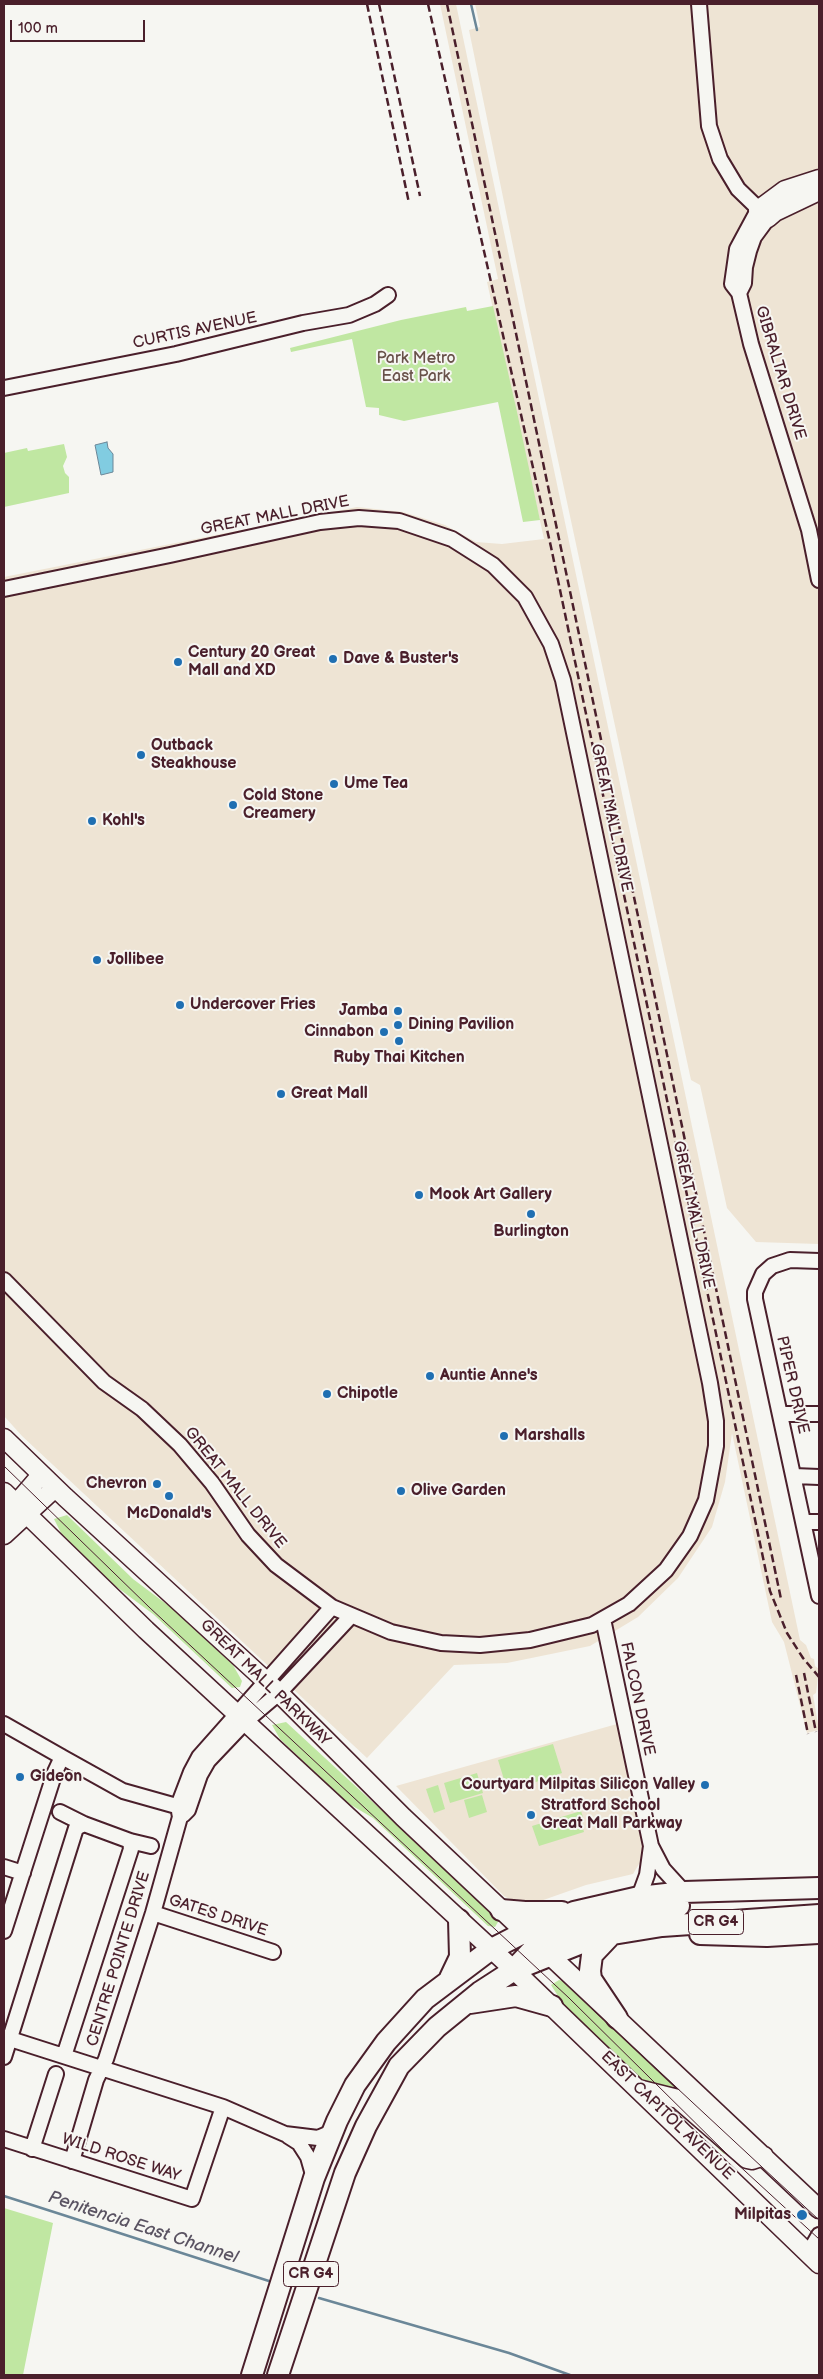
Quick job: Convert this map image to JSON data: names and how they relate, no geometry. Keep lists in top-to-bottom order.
{
  "streets": {
    "highway": ["CR G4"],
    "main road": ["GREAT MALL PARKWAY", "EAST CAPITOL AVENUE"],
    "street": [
      "CURTIS AVENUE",
      "GIBRALTAR DRIVE",
      "GREAT MALL DRIVE",
      "PIPER DRIVE",
      "FALCON DRIVE",
      "GATES DRIVE",
      "CENTRE POINTE DRIVE",
      "WILD ROSE WAY"
    ]
  },
  "crossings": [
    ["GREAT MALL DRIVE", "FALCON DRIVE"],
    ["GREAT MALL DRIVE", "CENTRE POINTE DRIVE"],
    ["GREAT MALL PARKWAY", "CR G4"],
    ["GREAT MALL PARKWAY", "CENTRE POINTE DRIVE"],
    ["FALCON DRIVE", "CR G4"],
    ["GATES DRIVE", "CENTRE POINTE DRIVE"],
    ["CR G4", "CENTRE POINTE DRIVE"],
    ["CR G4", "EAST CAPITOL AVENUE"],
    ["CENTRE POINTE DRIVE", "WILD ROSE WAY"]
  ],
  "water": ["Penitencia East Channel"],
  "parks": ["Park Metro East Park"],
  "places": [
    "Dave & Buster's",
    "Century 20 Great Mall and XD",
    "Outback Steakhouse",
    "Ume Tea",
    "Cold Stone Creamery",
    "Kohl's",
    "Jollibee",
    "Undercover Fries",
    "Jamba",
    "Dining Pavilion",
    "Cinnabon",
    "Ruby Thai Kitchen",
    "Great Mall",
    "Mook Art Gallery",
    "Burlington",
    "Auntie Anne's",
    "Chipotle",
    "Marshalls",
    "Chevron",
    "Olive Garden",
    "McDonald's",
    "Gideon",
    "Courtyard Milpitas Silicon Valley",
    "Stratford School Great Mall Parkway",
    "Milpitas"
  ],
  "scale_bar": "100 m"
}
